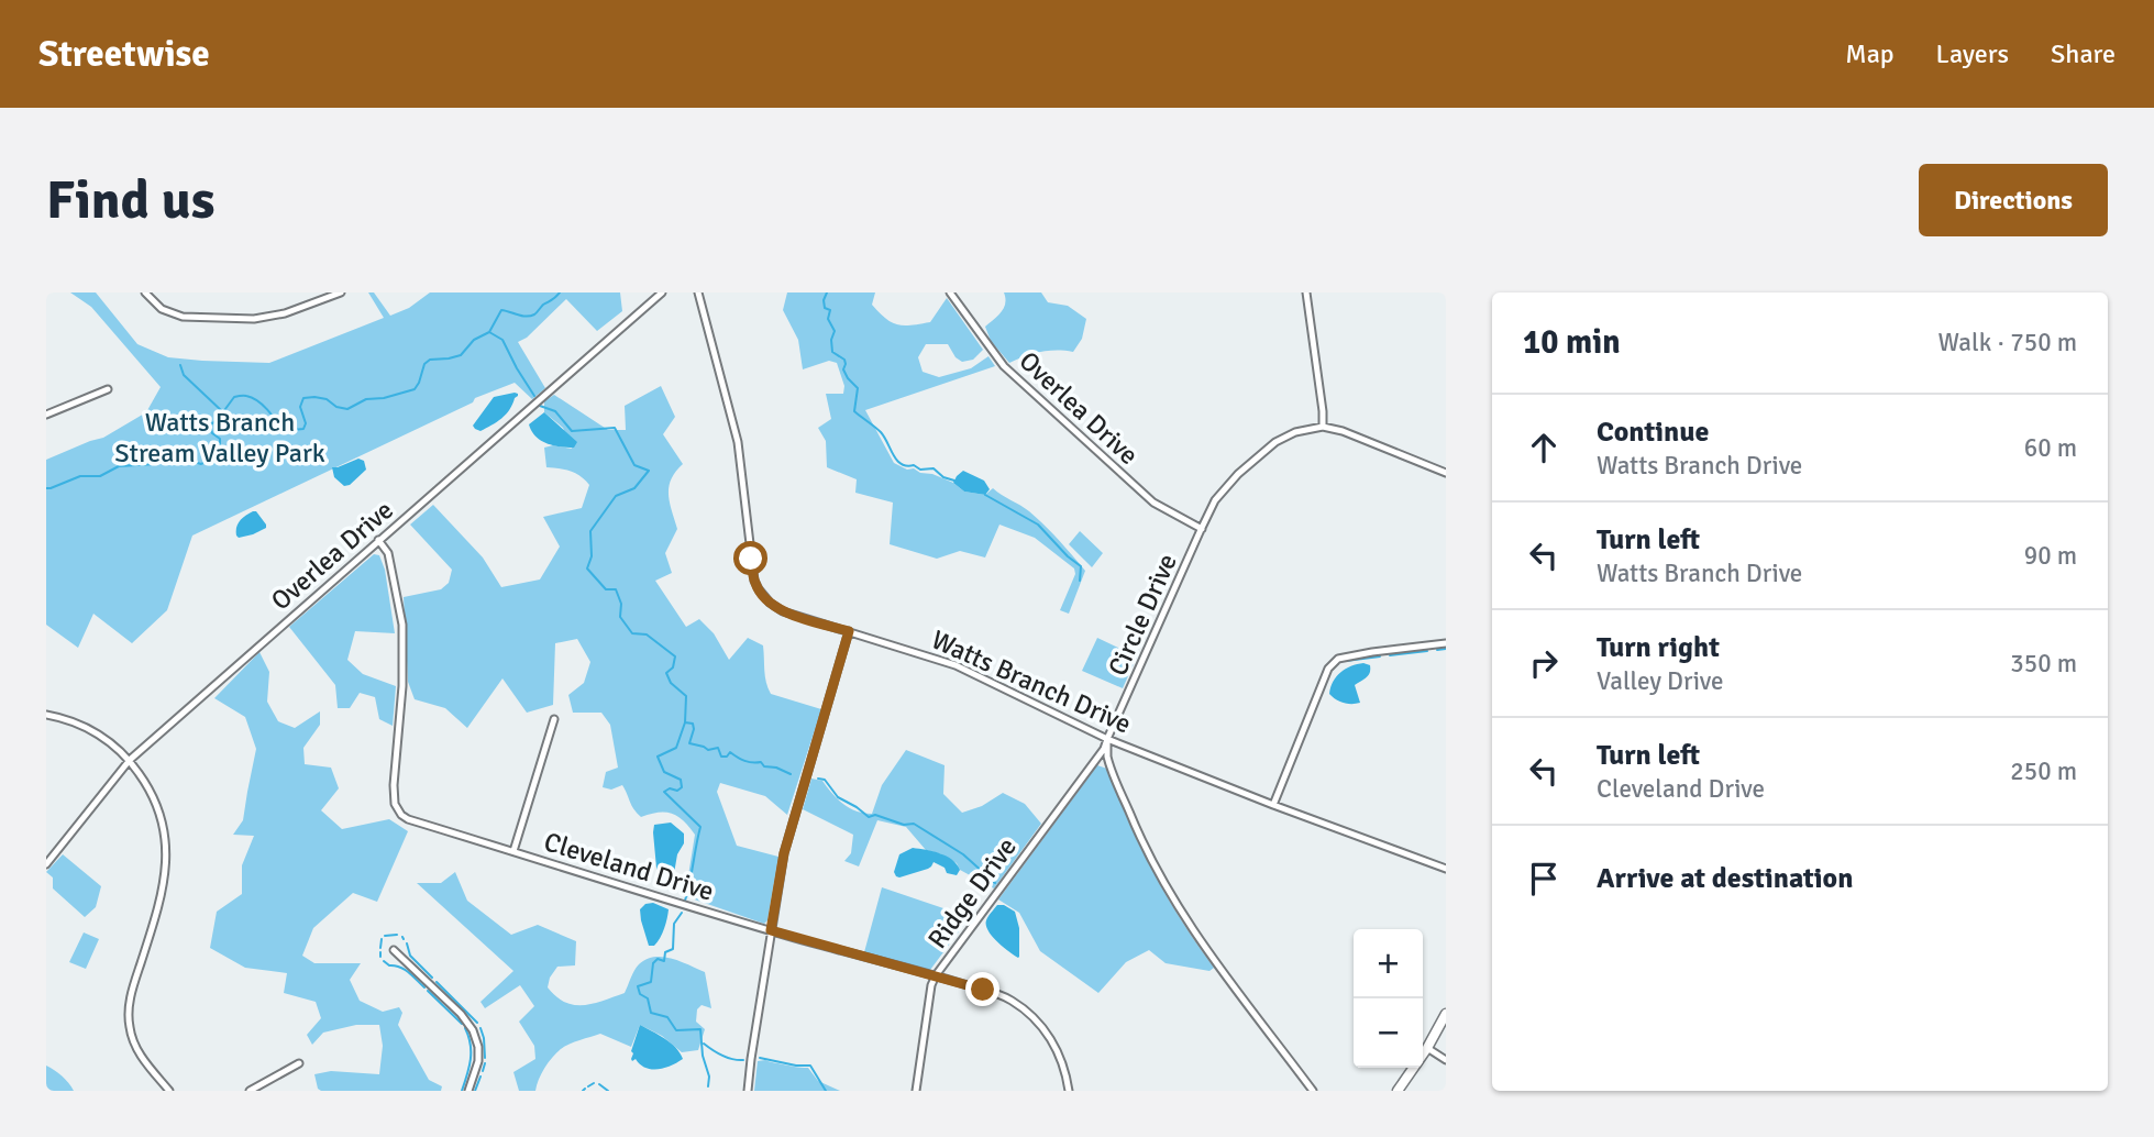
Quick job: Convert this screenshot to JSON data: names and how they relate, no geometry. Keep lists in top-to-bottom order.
{
  "streets": {
    "street": [
      "Overlea Drive",
      "Circle Drive",
      "Watts Branch Drive",
      "Cleveland Drive",
      "Ridge Drive"
    ]
  },
  "crossings": [
    ["Overlea Drive", "Circle Drive"],
    ["Overlea Drive", "Cleveland Drive"],
    ["Circle Drive", "Watts Branch Drive"],
    ["Circle Drive", "Ridge Drive"],
    ["Watts Branch Drive", "Ridge Drive"],
    ["Cleveland Drive", "Ridge Drive"]
  ],
  "parks": ["Watts Branch Stream Valley Park"],
  "page": {
    "header": "Streetwise",
    "nav": ["Map", "Layers", "Share"],
    "buttons": "Directions",
    "title": "Find us",
    "heading": ["10 min", "Walk · 750 m"],
    "list": [
      ["Continue", "Watts Branch Drive", "60 m"],
      ["Turn left", "Watts Branch Drive", "90 m"],
      ["Turn right", "Valley Drive", "350 m"],
      ["Turn left", "Cleveland Drive", "250 m"],
      "Arrive at destination"
    ],
    "map_buttons": ["+", "−"]
  }
}
